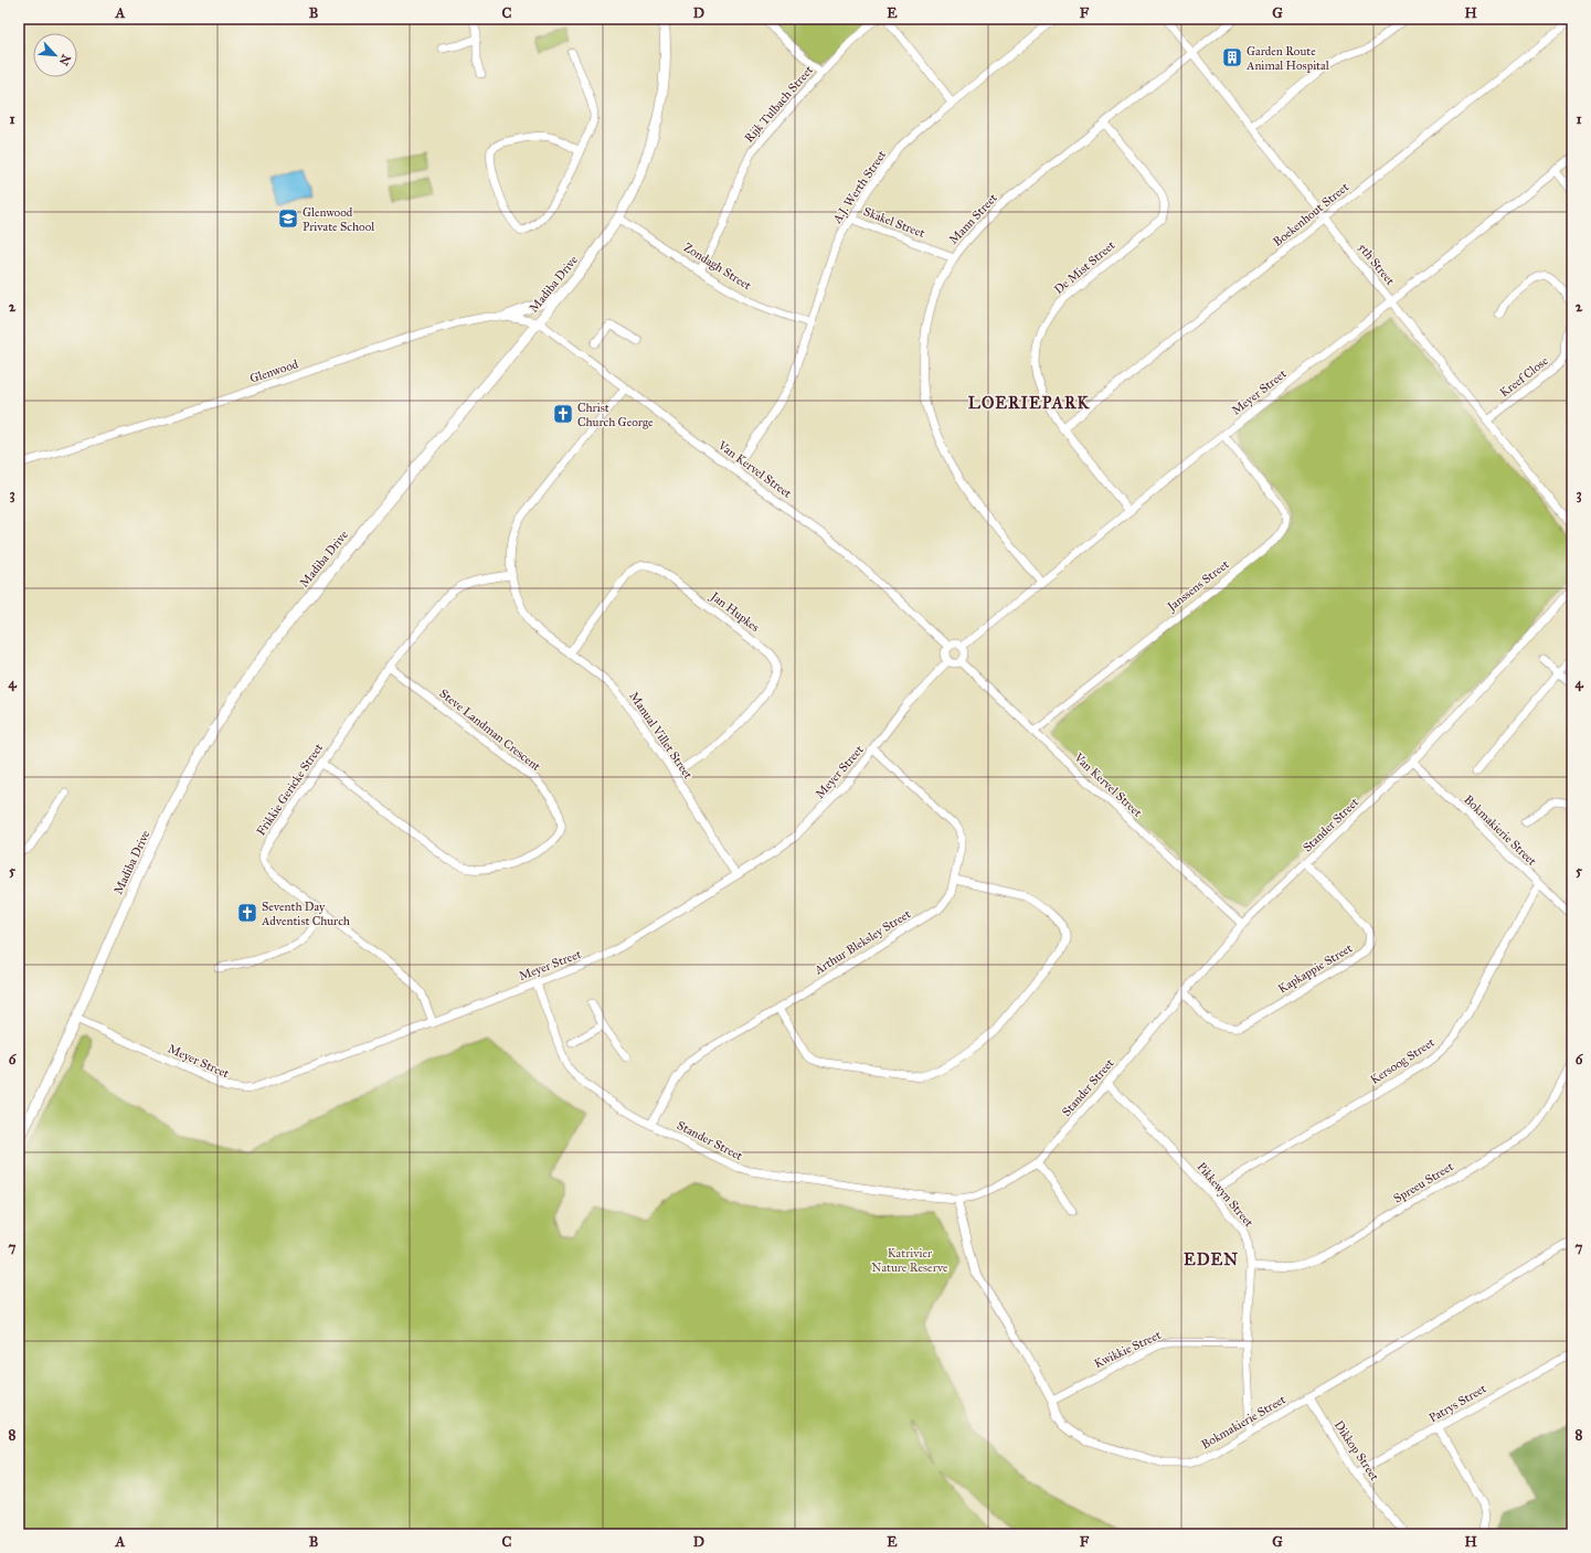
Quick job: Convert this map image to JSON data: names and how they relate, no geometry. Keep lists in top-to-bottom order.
{
  "streets": {
    "street": [
      "Rijk Tulbach Street",
      "A.J. Werth Street",
      "Boekenhout Street",
      "Mann Street",
      "Skakel Street",
      "5th Street",
      "Zondagh Street",
      "De Mist Street",
      "Madiba Drive",
      "Glenwood",
      "Kreef Close",
      "Meyer Street",
      "Van Kervel Street",
      "Janssens Street",
      "Jan Hupkes",
      "Steve Landman Crescent",
      "Manual Villet Street",
      "Frikkie Gericke Street",
      "Stander Street",
      "Bokmakierie Street",
      "Arthur Bleksley Street",
      "Kapkappie Street",
      "Kersoog Street",
      "Spreeu Street",
      "Pikkewyn Street",
      "Kwikkie Street",
      "Patrys Street",
      "Dikkop Street"
    ]
  },
  "crossings": [
    ["Rijk Tulbach Street", "Zondagh Street"],
    ["A.J. Werth Street", "Skakel Street"],
    ["A.J. Werth Street", "Zondagh Street"],
    ["A.J. Werth Street", "Van Kervel Street"],
    ["Boekenhout Street", "5th Street"],
    ["Boekenhout Street", "De Mist Street"],
    ["Mann Street", "Skakel Street"],
    ["Mann Street", "5th Street"],
    ["Mann Street", "De Mist Street"],
    ["Mann Street", "Meyer Street"],
    ["5th Street", "Kreef Close"],
    ["5th Street", "Meyer Street"],
    ["Zondagh Street", "Madiba Drive"],
    ["De Mist Street", "Meyer Street"],
    ["Madiba Drive", "Glenwood"],
    ["Madiba Drive", "Meyer Street"],
    ["Madiba Drive", "Van Kervel Street"],
    ["Glenwood", "Van Kervel Street"],
    ["Meyer Street", "Van Kervel Street"],
    ["Meyer Street", "Janssens Street"],
    ["Meyer Street", "Manual Villet Street"],
    ["Meyer Street", "Frikkie Gericke Street"],
    ["Meyer Street", "Stander Street"],
    ["Meyer Street", "Arthur Bleksley Street"],
    ["Van Kervel Street", "Janssens Street"],
    ["Van Kervel Street", "Manual Villet Street"],
    ["Van Kervel Street", "Stander Street"],
    ["Jan Hupkes", "Manual Villet Street"],
    ["Steve Landman Crescent", "Frikkie Gericke Street"],
    ["Manual Villet Street", "Frikkie Gericke Street"],
    ["Stander Street", "Bokmakierie Street"],
    ["Stander Street", "Arthur Bleksley Street"],
    ["Stander Street", "Kapkappie Street"],
    ["Stander Street", "Pikkewyn Street"],
    ["Bokmakierie Street", "Kersoog Street"],
    ["Bokmakierie Street", "Pikkewyn Street"],
    ["Bokmakierie Street", "Kwikkie Street"],
    ["Bokmakierie Street", "Dikkop Street"],
    ["Kersoog Street", "Pikkewyn Street"],
    ["Spreeu Street", "Pikkewyn Street"],
    ["Pikkewyn Street", "Kwikkie Street"],
    ["Patrys Street", "Dikkop Street"]
  ],
  "districts": ["LOERIEPARK", "EDEN"],
  "parks": ["Katrivier Nature Reserve"],
  "places": {
    "building": ["Garden Route Animal Hospital"],
    "school or university": ["Glenwood Private School"],
    "church": ["Christ Church George", "Seventh Day Adventist Church"]
  },
  "north": "bottom right",
  "grid": {
    "columns": [
      "A",
      "B",
      "C",
      "D",
      "E",
      "F",
      "G",
      "H"
    ],
    "rows": [
      "1",
      "2",
      "3",
      "4",
      "5",
      "6",
      "7",
      "8"
    ]
  }
}
